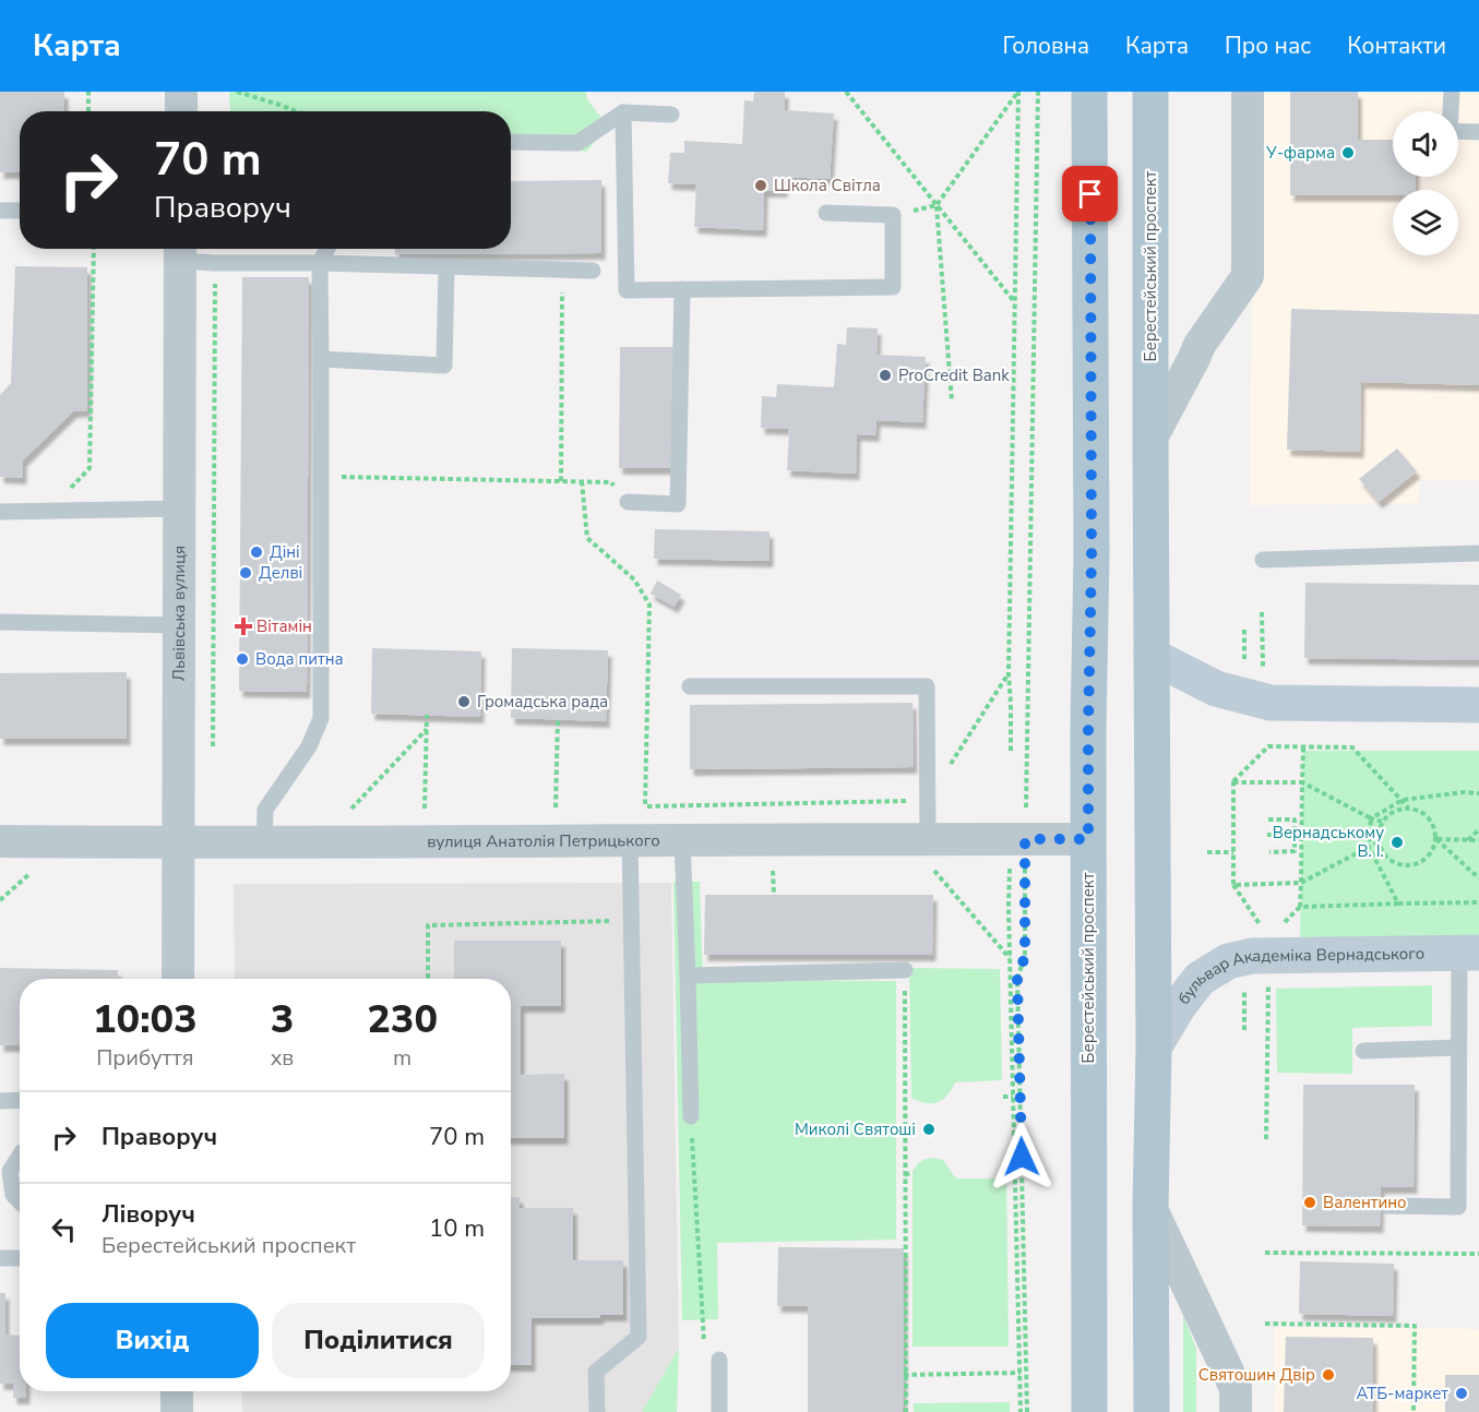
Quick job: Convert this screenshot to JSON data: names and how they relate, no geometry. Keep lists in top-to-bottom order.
{
  "streets": {
    "main road": ["Берестейський проспект", "бульвар Академіка Вернадського"],
    "street": ["Львівська вулиця", "вулиця Анатолія Петрицького"]
  },
  "crossings": [
    ["Берестейський проспект", "вулиця Анатолія Петрицького"],
    ["Берестейський проспект", "бульвар Академіка Вернадського"],
    ["Львівська вулиця", "вулиця Анатолія Петрицького"]
  ],
  "places": {
    "other": [
      "У-фарма",
      "Школа Світла",
      "ProCredit Bank",
      "Діні",
      "Делві",
      "Вода питна",
      "Громадська рада",
      "Вернадському В. І.",
      "Миколі Святоші",
      "Валентино",
      "Святошин Двір",
      "АТБ-маркет"
    ],
    "health": ["Вітамін"]
  },
  "page": {
    "header": "Карта",
    "nav": [
      "Головна",
      "Карта",
      "Про нас",
      "Контакти"
    ],
    "turn": ["70 m", "Праворуч"],
    "eta": [
      "10:03",
      "Прибуття",
      "3",
      "хв",
      "230",
      "m"
    ],
    "list": [
      {
        "name": "Праворуч",
        "value": "70 m"
      },
      {
        "name": "Ліворуч",
        "note": "Берестейський проспект",
        "value": "10 m"
      }
    ],
    "buttons": ["Вихід", "Поділитися"]
  }
}
